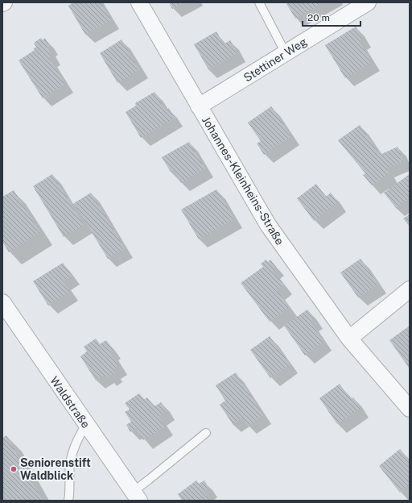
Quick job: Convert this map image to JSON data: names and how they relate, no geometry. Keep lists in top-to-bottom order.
{
  "streets": {
    "street": ["Stettiner Weg", "Johannes-Kleinheins-Straße", "Waldstraße"]
  },
  "crossings": [
    ["Stettiner Weg", "Johannes-Kleinheins-Straße"]
  ],
  "places": ["Seniorenstift Waldblick"],
  "scale_bar": "20 m"
}
